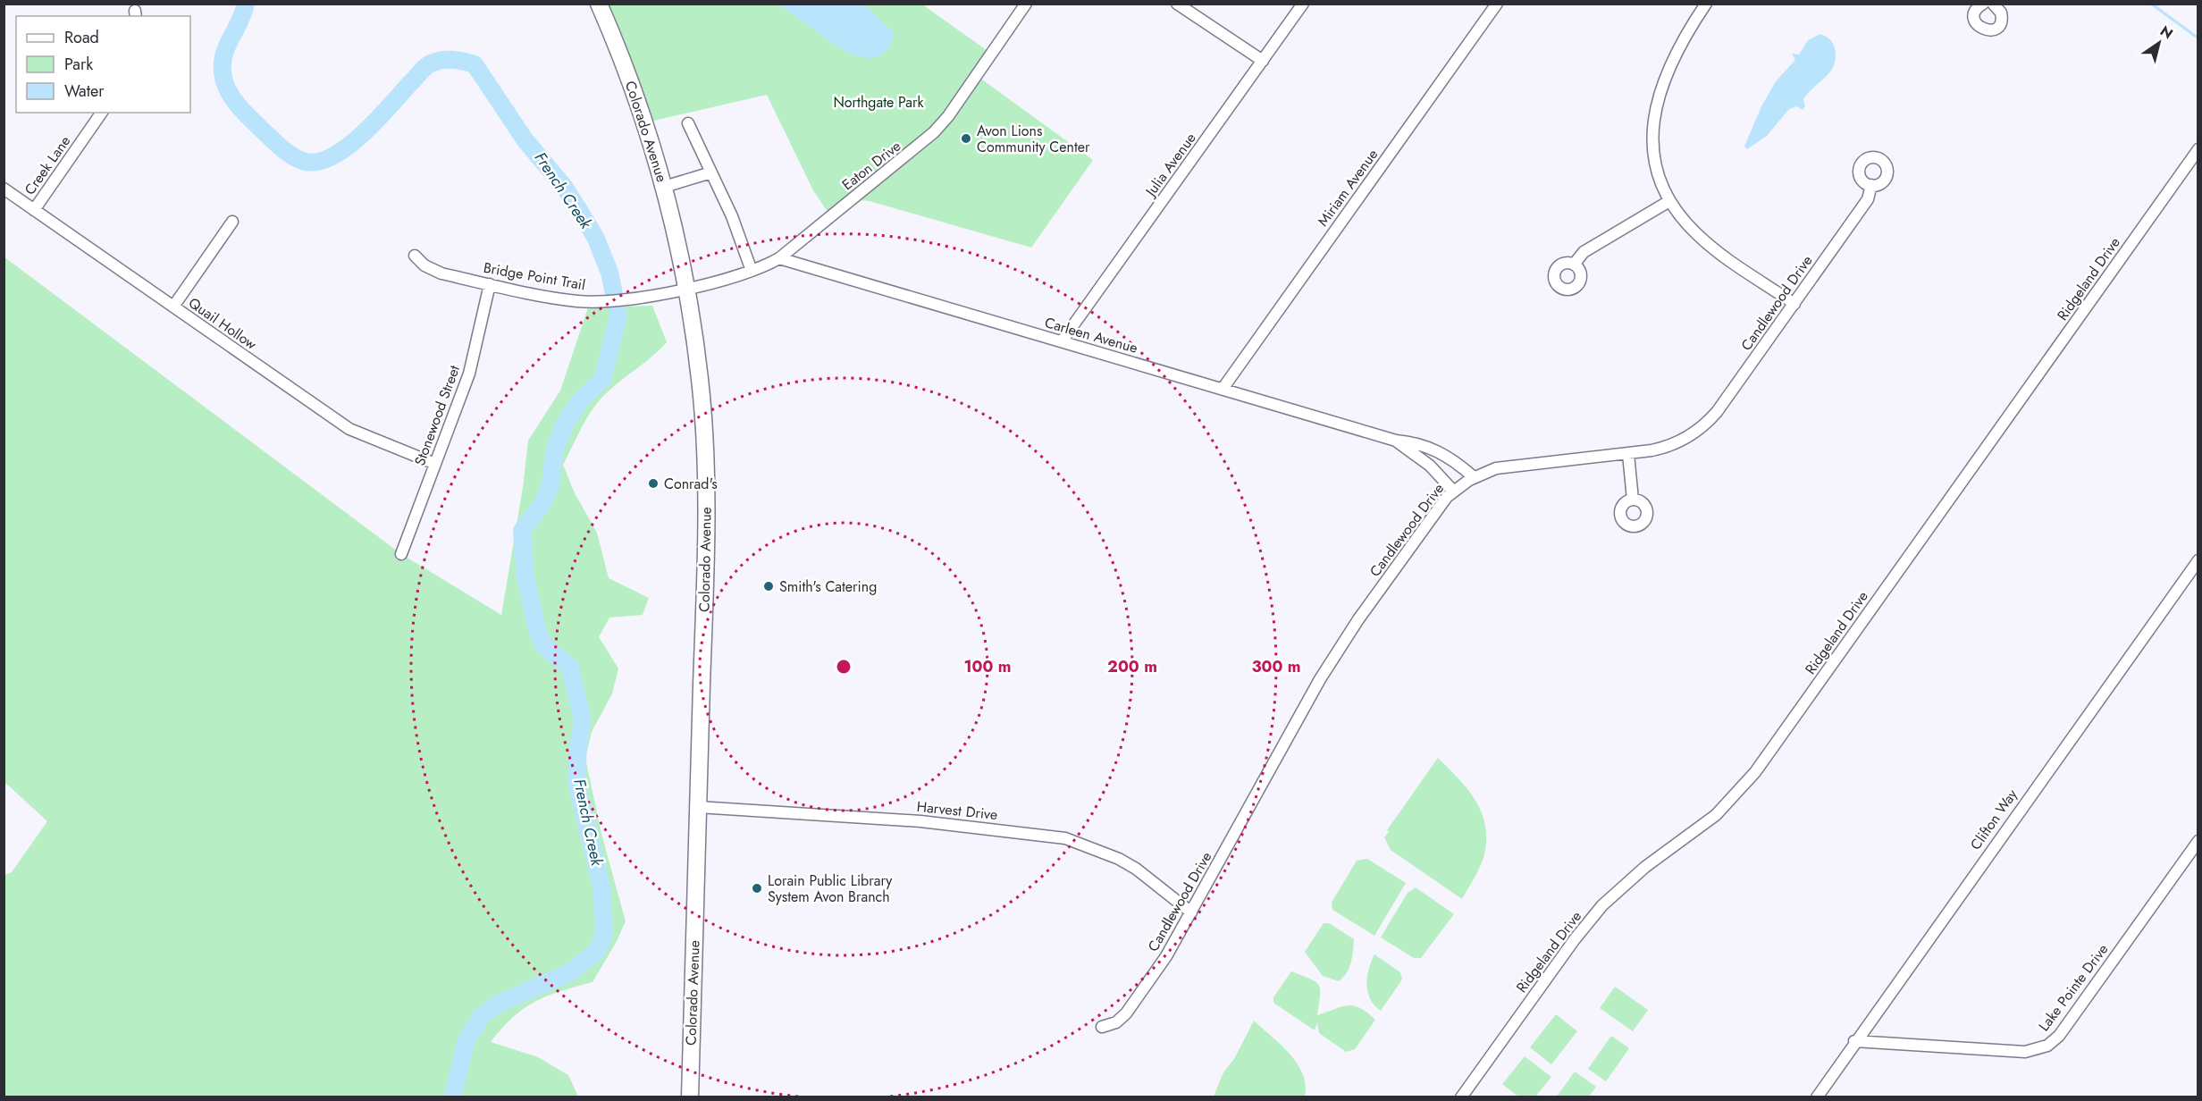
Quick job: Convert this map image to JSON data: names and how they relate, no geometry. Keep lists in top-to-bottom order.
{
  "streets": {
    "main road": ["Colorado Avenue"],
    "street": [
      "Julia Avenue",
      "Creek Lane",
      "Eaton Drive",
      "Miriam Avenue",
      "Bridge Point Trail",
      "Ridgeland Drive",
      "Candlewood Drive",
      "Quail Hollow",
      "Carleen Avenue",
      "Stonewood Street",
      "Harvest Drive",
      "Clifton Way",
      "Lake Pointe Drive"
    ]
  },
  "crossings": [
    ["Colorado Avenue", "Eaton Drive"],
    ["Colorado Avenue", "Bridge Point Trail"],
    ["Colorado Avenue", "Harvest Drive"],
    ["Julia Avenue", "Carleen Avenue"],
    ["Creek Lane", "Quail Hollow"],
    ["Eaton Drive", "Bridge Point Trail"],
    ["Eaton Drive", "Carleen Avenue"],
    ["Miriam Avenue", "Carleen Avenue"],
    ["Bridge Point Trail", "Stonewood Street"],
    ["Candlewood Drive", "Carleen Avenue"],
    ["Candlewood Drive", "Harvest Drive"],
    ["Quail Hollow", "Stonewood Street"],
    ["Clifton Way", "Lake Pointe Drive"]
  ],
  "water": ["French Creek"],
  "parks": ["Northgate Park"],
  "places": [
    "Avon Lions Community Center",
    "Conrad's",
    "Smith's Catering",
    "Lorain Public Library System Avon Branch"
  ],
  "legend": ["Road", "Park", "Water"],
  "north": "top right",
  "rings": ["100 m", "200 m", "300 m"]
}
